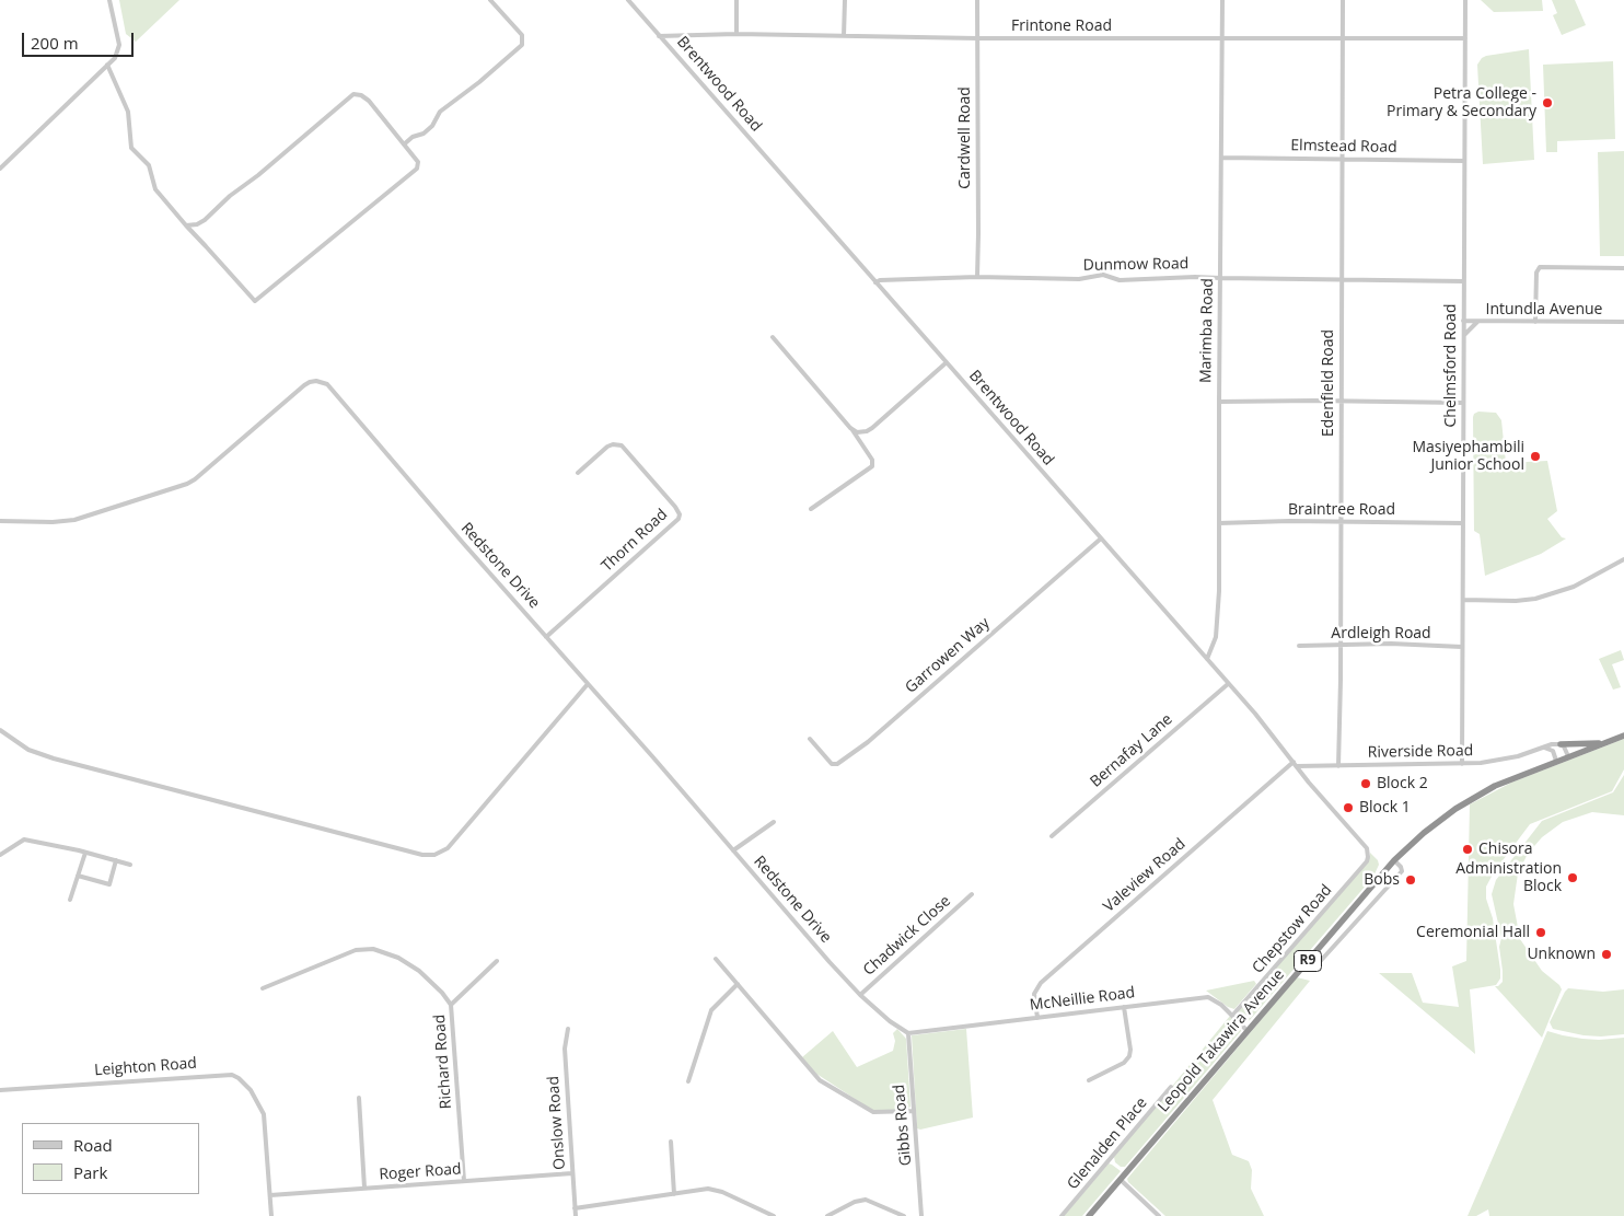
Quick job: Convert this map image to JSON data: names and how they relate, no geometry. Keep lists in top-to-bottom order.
{
  "streets": {
    "highway": ["R9", "Leopold Takawira Avenue"],
    "street": [
      "Frintone Road",
      "Brentwood Road",
      "Cardwell Road",
      "Elmstead Road",
      "Dunmow Road",
      "Intundla Avenue",
      "Marimba Road",
      "Chelmsford Road",
      "Edenfield Road",
      "Braintree Road",
      "Thorn Road",
      "Redstone Drive",
      "Ardleigh Road",
      "Garrowen Way",
      "Bernafay Lane",
      "Riverside Road",
      "Valeview Road",
      "Chepstow Road",
      "Chadwick Close",
      "McNeillie Road",
      "Richard Road",
      "Leighton Road",
      "Onslow Road",
      "Gibbs Road",
      "Glenalden Place",
      "Roger Road"
    ]
  },
  "crossings": [
    ["Frintone Road", "Brentwood Road"],
    ["Frintone Road", "Cardwell Road"],
    ["Frintone Road", "Marimba Road"],
    ["Frintone Road", "Chelmsford Road"],
    ["Frintone Road", "Edenfield Road"],
    ["Brentwood Road", "Dunmow Road"],
    ["Brentwood Road", "Marimba Road"],
    ["Brentwood Road", "Garrowen Way"],
    ["Brentwood Road", "Bernafay Lane"],
    ["Brentwood Road", "Riverside Road"],
    ["Brentwood Road", "Valeview Road"],
    ["Brentwood Road", "Chepstow Road"],
    ["Cardwell Road", "Dunmow Road"],
    ["Elmstead Road", "Marimba Road"],
    ["Elmstead Road", "Chelmsford Road"],
    ["Elmstead Road", "Edenfield Road"],
    ["Dunmow Road", "Marimba Road"],
    ["Dunmow Road", "Chelmsford Road"],
    ["Dunmow Road", "Edenfield Road"],
    ["Intundla Avenue", "Chelmsford Road"],
    ["Marimba Road", "Braintree Road"],
    ["Chelmsford Road", "Braintree Road"],
    ["Chelmsford Road", "Ardleigh Road"],
    ["Chelmsford Road", "Riverside Road"],
    ["Edenfield Road", "Braintree Road"],
    ["Edenfield Road", "Ardleigh Road"],
    ["Edenfield Road", "Riverside Road"],
    ["Thorn Road", "Redstone Drive"],
    ["Redstone Drive", "Chadwick Close"],
    ["Redstone Drive", "McNeillie Road"],
    ["Redstone Drive", "Gibbs Road"],
    ["Riverside Road", "Valeview Road"],
    ["Valeview Road", "McNeillie Road"],
    ["Chepstow Road", "McNeillie Road"],
    ["McNeillie Road", "Leopold Takawira Avenue"],
    ["McNeillie Road", "Gibbs Road"],
    ["Richard Road", "Roger Road"],
    ["Leighton Road", "Roger Road"],
    ["Onslow Road", "Roger Road"]
  ],
  "places": [
    "Petra College - Primary & Secondary",
    "Masiyephambili Junior School",
    "Block 2",
    "Block 1",
    "Chisora",
    "Administration Block",
    "Bobs",
    "Ceremonial Hall",
    "Unknown"
  ],
  "legend": ["Road", "Park"],
  "scale_bar": "200 m"
}
